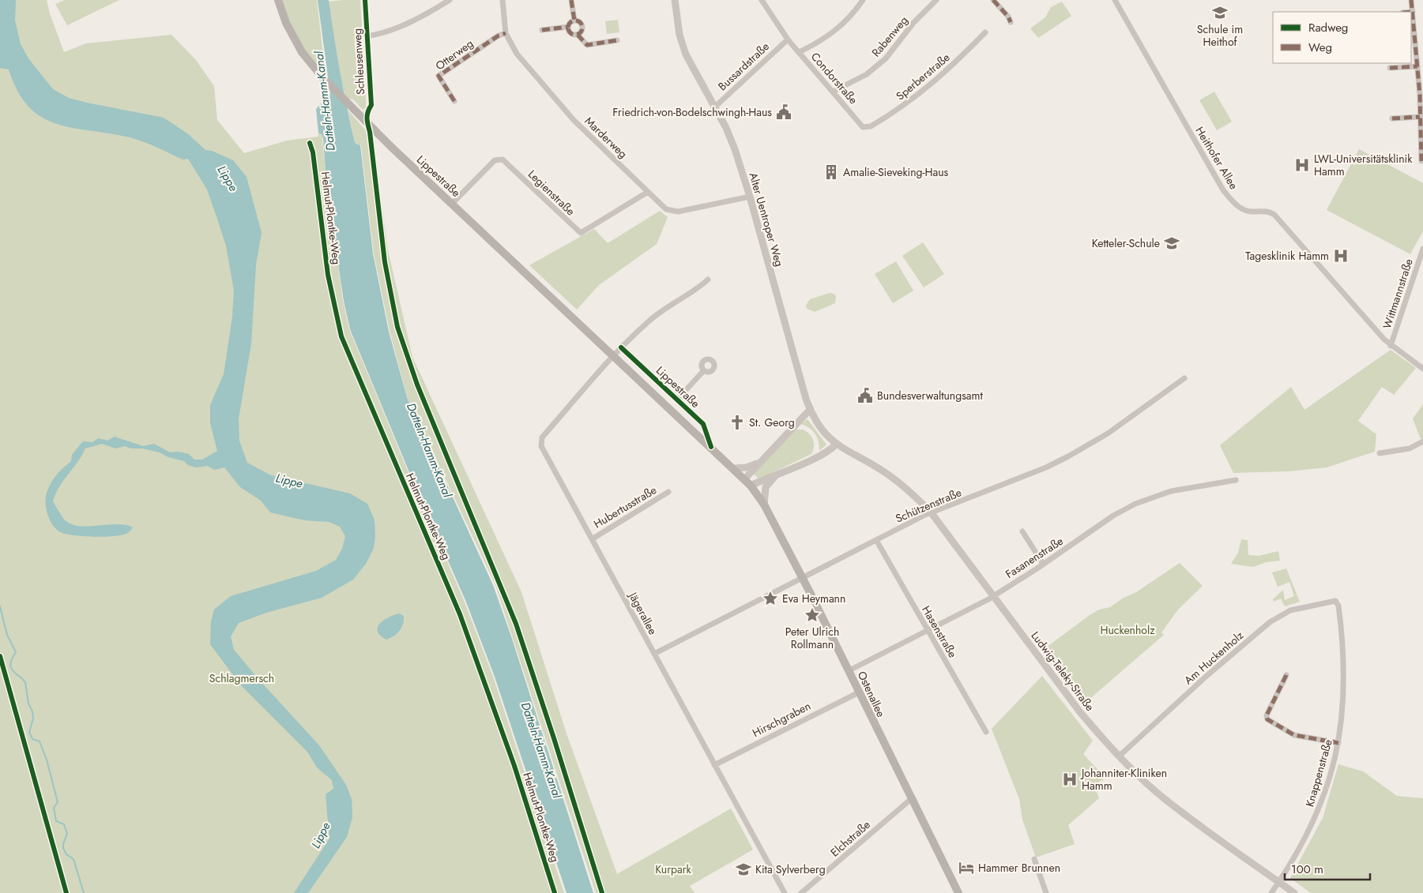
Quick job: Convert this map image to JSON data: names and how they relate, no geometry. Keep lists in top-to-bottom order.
{
  "streets": {
    "main road": ["Lippestraße", "Ostenallee"],
    "street": [
      "Rabenweg",
      "Otterweg",
      "Schleusenweg",
      "Bussardstraße",
      "Sperberstraße",
      "Condorstraße",
      "Marderweg",
      "Heithofer Allee",
      "Legienstraße",
      "Alter Uentroper Weg",
      "Wittmannstraße",
      "Schützenstraße",
      "Hubertusstraße",
      "Fasanenstraße",
      "Jägerallee",
      "Hasenstraße",
      "Am Huckenholz",
      "Ludwig-Teleky-Straße",
      "Hirschgraben",
      "Knappenstraße",
      "Elchstraße"
    ],
    "cycle path": ["Helmut-Plontke-Weg"]
  },
  "crossings": [
    ["Rabenweg", "Condorstraße"],
    ["Otterweg", "Marderweg"],
    ["Schleusenweg", "Lippestraße"],
    ["Bussardstraße", "Condorstraße"],
    ["Bussardstraße", "Alter Uentroper Weg"],
    ["Sperberstraße", "Condorstraße"],
    ["Marderweg", "Legienstraße"],
    ["Marderweg", "Alter Uentroper Weg"],
    ["Heithofer Allee", "Wittmannstraße"],
    ["Lippestraße", "Legienstraße"],
    ["Lippestraße", "Jägerallee"],
    ["Lippestraße", "Ostenallee"],
    ["Alter Uentroper Weg", "Ludwig-Teleky-Straße"],
    ["Schützenstraße", "Jägerallee"],
    ["Schützenstraße", "Hasenstraße"],
    ["Schützenstraße", "Ludwig-Teleky-Straße"],
    ["Schützenstraße", "Ostenallee"],
    ["Hubertusstraße", "Jägerallee"],
    ["Fasanenstraße", "Hasenstraße"],
    ["Fasanenstraße", "Ludwig-Teleky-Straße"],
    ["Fasanenstraße", "Ostenallee"],
    ["Jägerallee", "Hirschgraben"],
    ["Am Huckenholz", "Ludwig-Teleky-Straße"],
    ["Am Huckenholz", "Knappenstraße"],
    ["Ludwig-Teleky-Straße", "Knappenstraße"],
    ["Ostenallee", "Hirschgraben"],
    ["Ostenallee", "Elchstraße"]
  ],
  "water": ["Datteln-Hamm-Kanal", "Lippe"],
  "parks": ["Huckenholz", "Schlagmersch", "Kurpark"],
  "places": {
    "school or university": ["Schule im Heithof", "Ketteler-Schule", "Kita Sylverberg"],
    "public building": ["Friedrich-von-Bodelschwingh-Haus", "Bundesverwaltungsamt"],
    "hospital": ["LWL-Universitätsklinik Hamm", "Tagesklinik Hamm", "Johanniter-Kliniken Hamm"],
    "building": ["Amalie-Sieveking-Haus"],
    "church": ["St. Georg"],
    "place": ["Eva Heymann", "Peter Ulrich Rollmann"],
    "hotel": ["Hammer Brunnen"]
  },
  "legend": ["Radweg", "Weg"],
  "scale_bar": "100 m"
}
